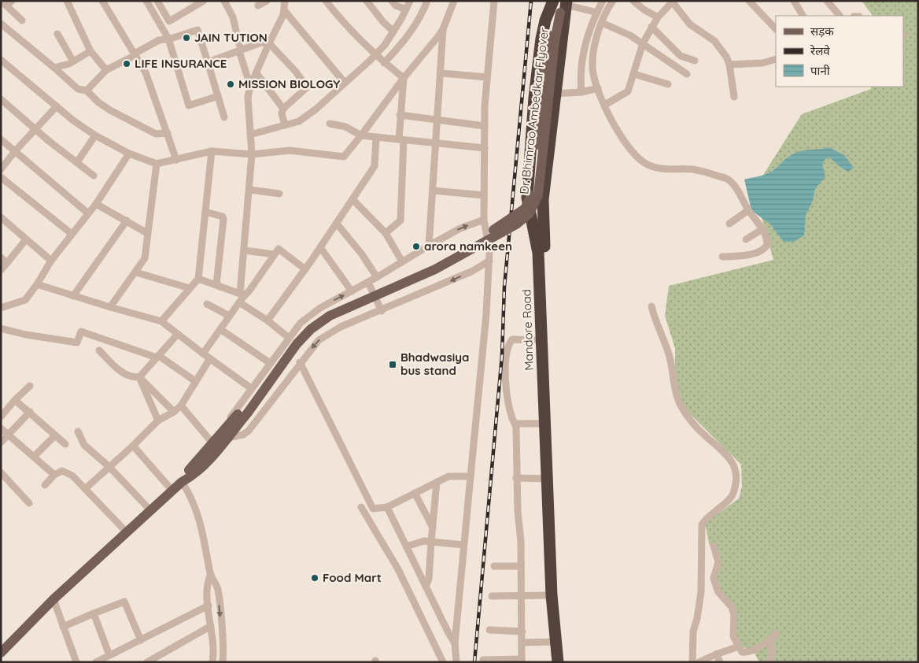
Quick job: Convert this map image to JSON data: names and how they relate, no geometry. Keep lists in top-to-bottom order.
{
  "streets": {
    "highway": ["Mandore Road"],
    "main road": ["Dr. Bhimrao Ambedkar Flyover"]
  },
  "crossings": [
    ["Dr. Bhimrao Ambedkar Flyover", "Mandore Road"]
  ],
  "places": {
    "other": [
      "JAIN TUTION",
      "LIFE INSURANCE",
      "MISSION BIOLOGY",
      "arora namkeen",
      "Food Mart"
    ],
    "transit": ["Bhadwasiya bus stand"]
  },
  "legend": ["सड़क", "रेलवे", "पानी"]
}
